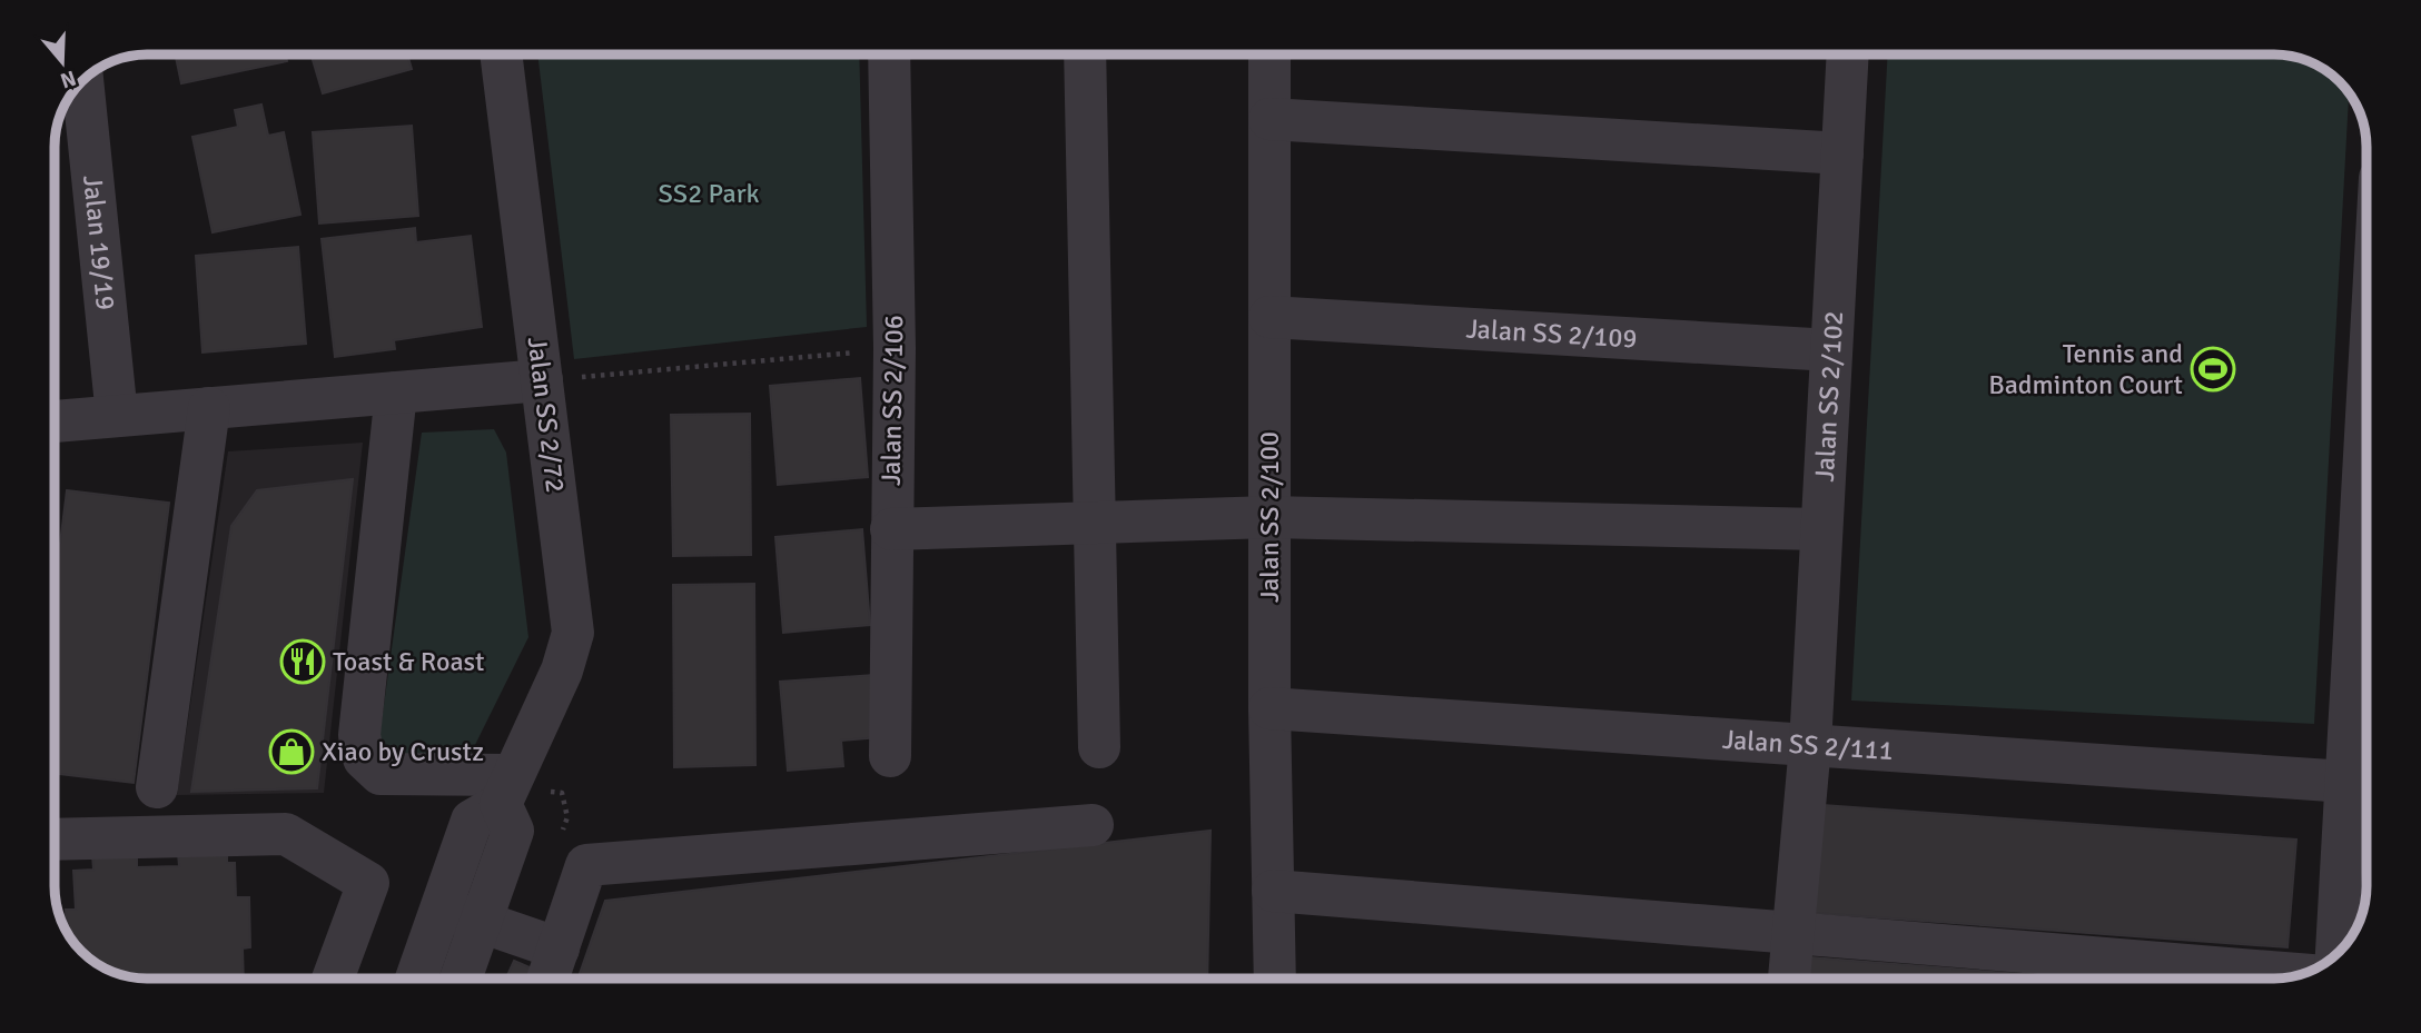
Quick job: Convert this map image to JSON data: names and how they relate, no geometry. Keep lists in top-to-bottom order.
{
  "streets": {
    "street": [
      "Jalan 19/19",
      "Jalan SS 2/109",
      "Jalan SS 2/102",
      "Jalan SS 2/106",
      "Jalan SS 2/72",
      "Jalan SS 2/100",
      "Jalan SS 2/111"
    ]
  },
  "crossings": [
    ["Jalan SS 2/109", "Jalan SS 2/102"],
    ["Jalan SS 2/109", "Jalan SS 2/100"],
    ["Jalan SS 2/102", "Jalan SS 2/111"],
    ["Jalan SS 2/100", "Jalan SS 2/111"]
  ],
  "parks": ["SS2 Park"],
  "places": {
    "sports": ["Tennis and Badminton Court"],
    "restaurant": ["Toast & Roast"],
    "shop": ["Xiao by Crustz"]
  },
  "north": "bottom"
}
